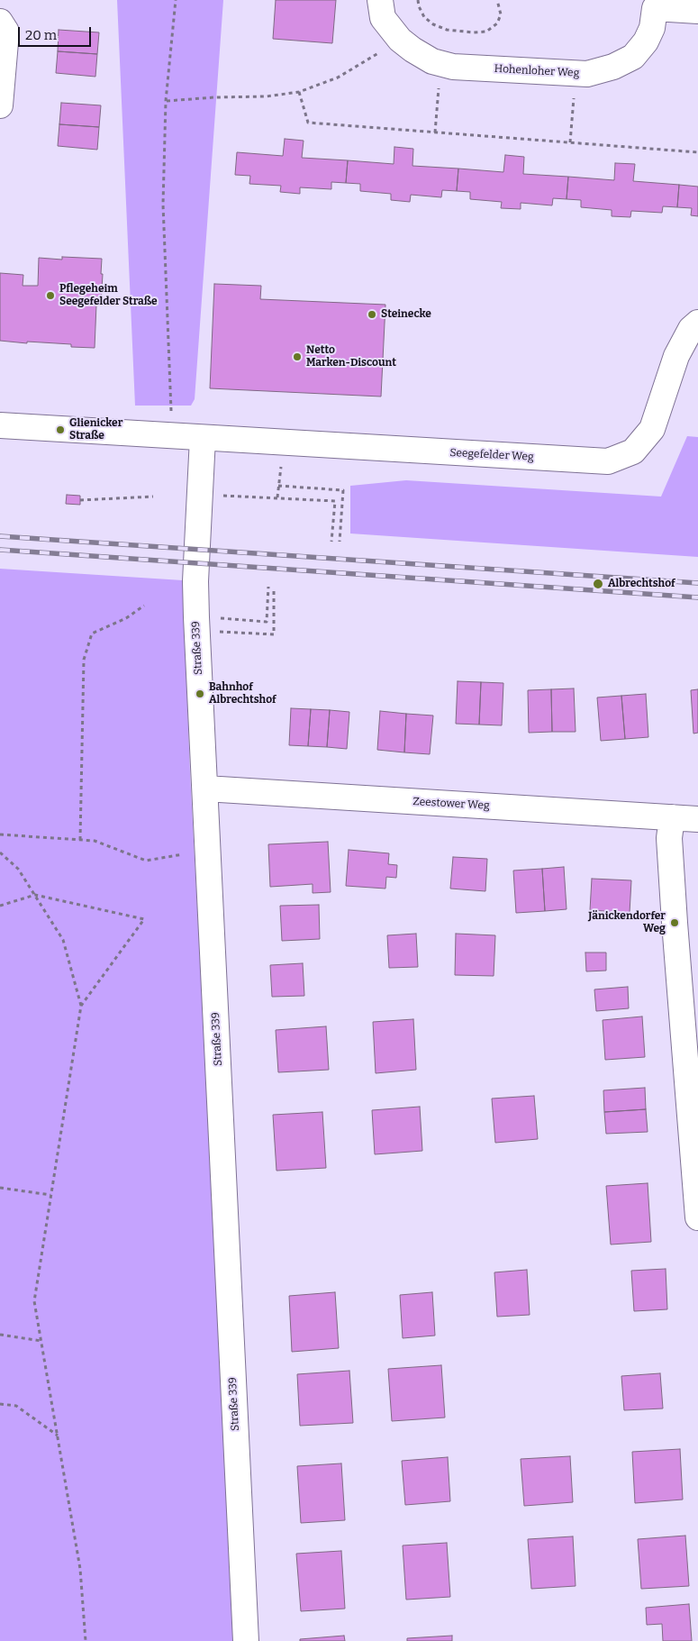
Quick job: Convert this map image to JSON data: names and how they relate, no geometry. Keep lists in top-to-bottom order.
{
  "streets": {
    "street": [
      "Hohenloher Weg",
      "Seegefelder Weg",
      "Straße 339",
      "Zeestower Weg"
    ]
  },
  "crossings": [
    ["Seegefelder Weg", "Straße 339"],
    ["Straße 339", "Zeestower Weg"]
  ],
  "places": [
    "Pflegeheim Seegefelder Straße",
    "Steinecke",
    "Netto Marken-Discount",
    "Glienicker Straße",
    "Albrechtshof",
    "Bahnhof Albrechtshof",
    "Jänickendorfer Weg"
  ],
  "scale_bar": "20 m"
}
